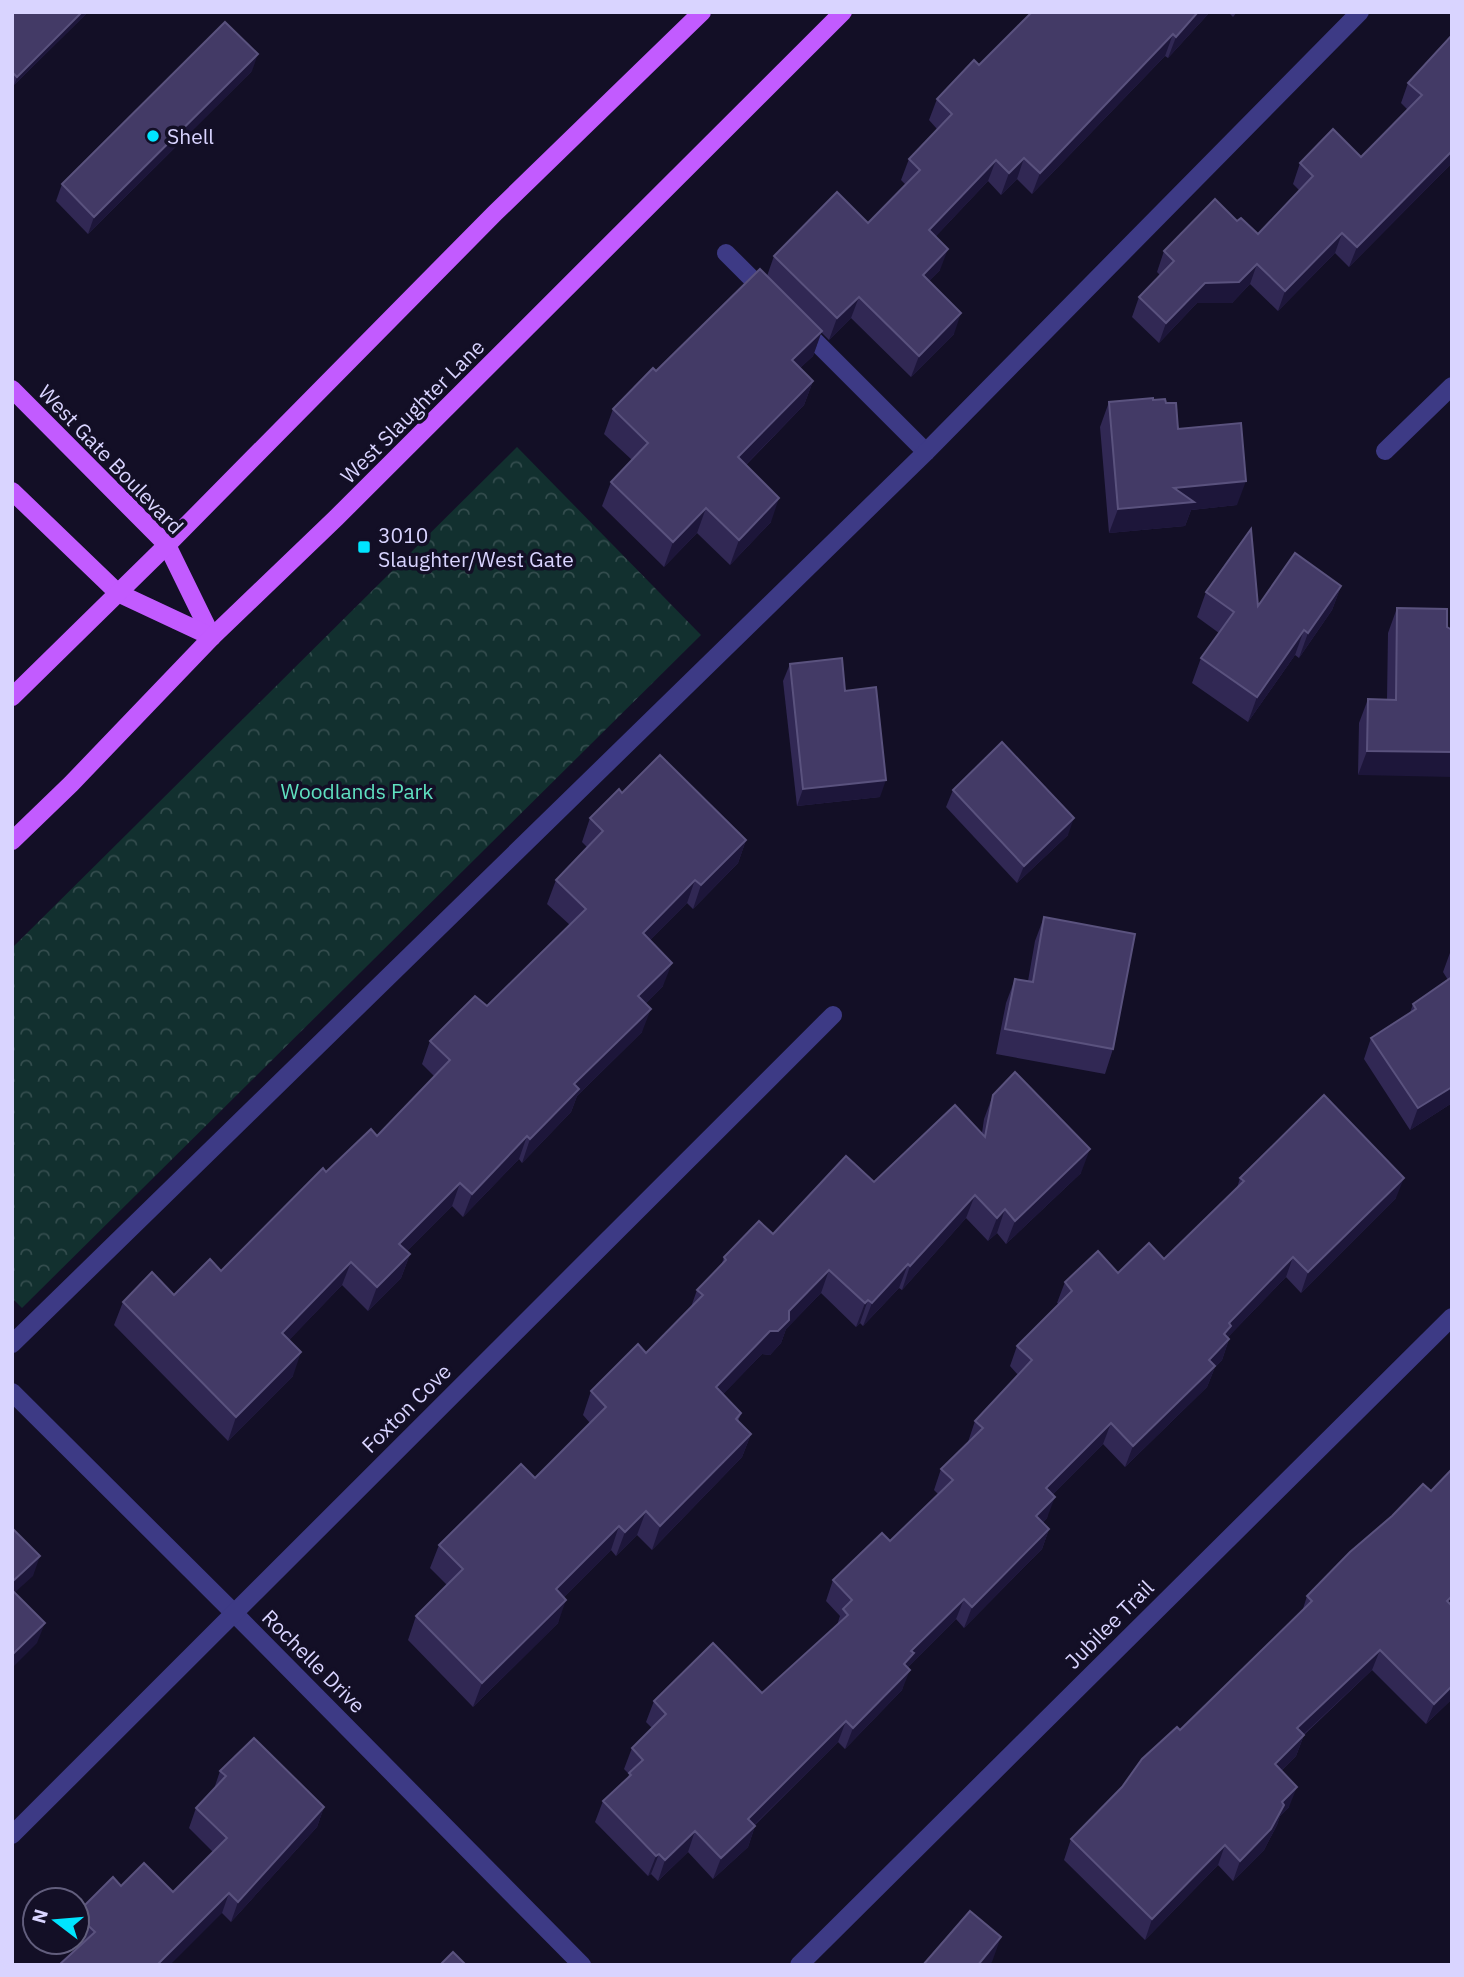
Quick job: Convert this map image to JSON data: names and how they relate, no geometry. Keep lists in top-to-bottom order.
{
  "streets": {
    "main road": ["West Slaughter Lane", "West Gate Boulevard"],
    "street": ["Foxton Cove", "Jubilee Trail", "Rochelle Drive"]
  },
  "crossings": [
    ["West Slaughter Lane", "West Gate Boulevard"],
    ["Foxton Cove", "Rochelle Drive"]
  ],
  "parks": ["Woodlands Park"],
  "places": {
    "other": ["Shell"],
    "transit": ["3010 Slaughter/West Gate"]
  },
  "north": "left"
}
